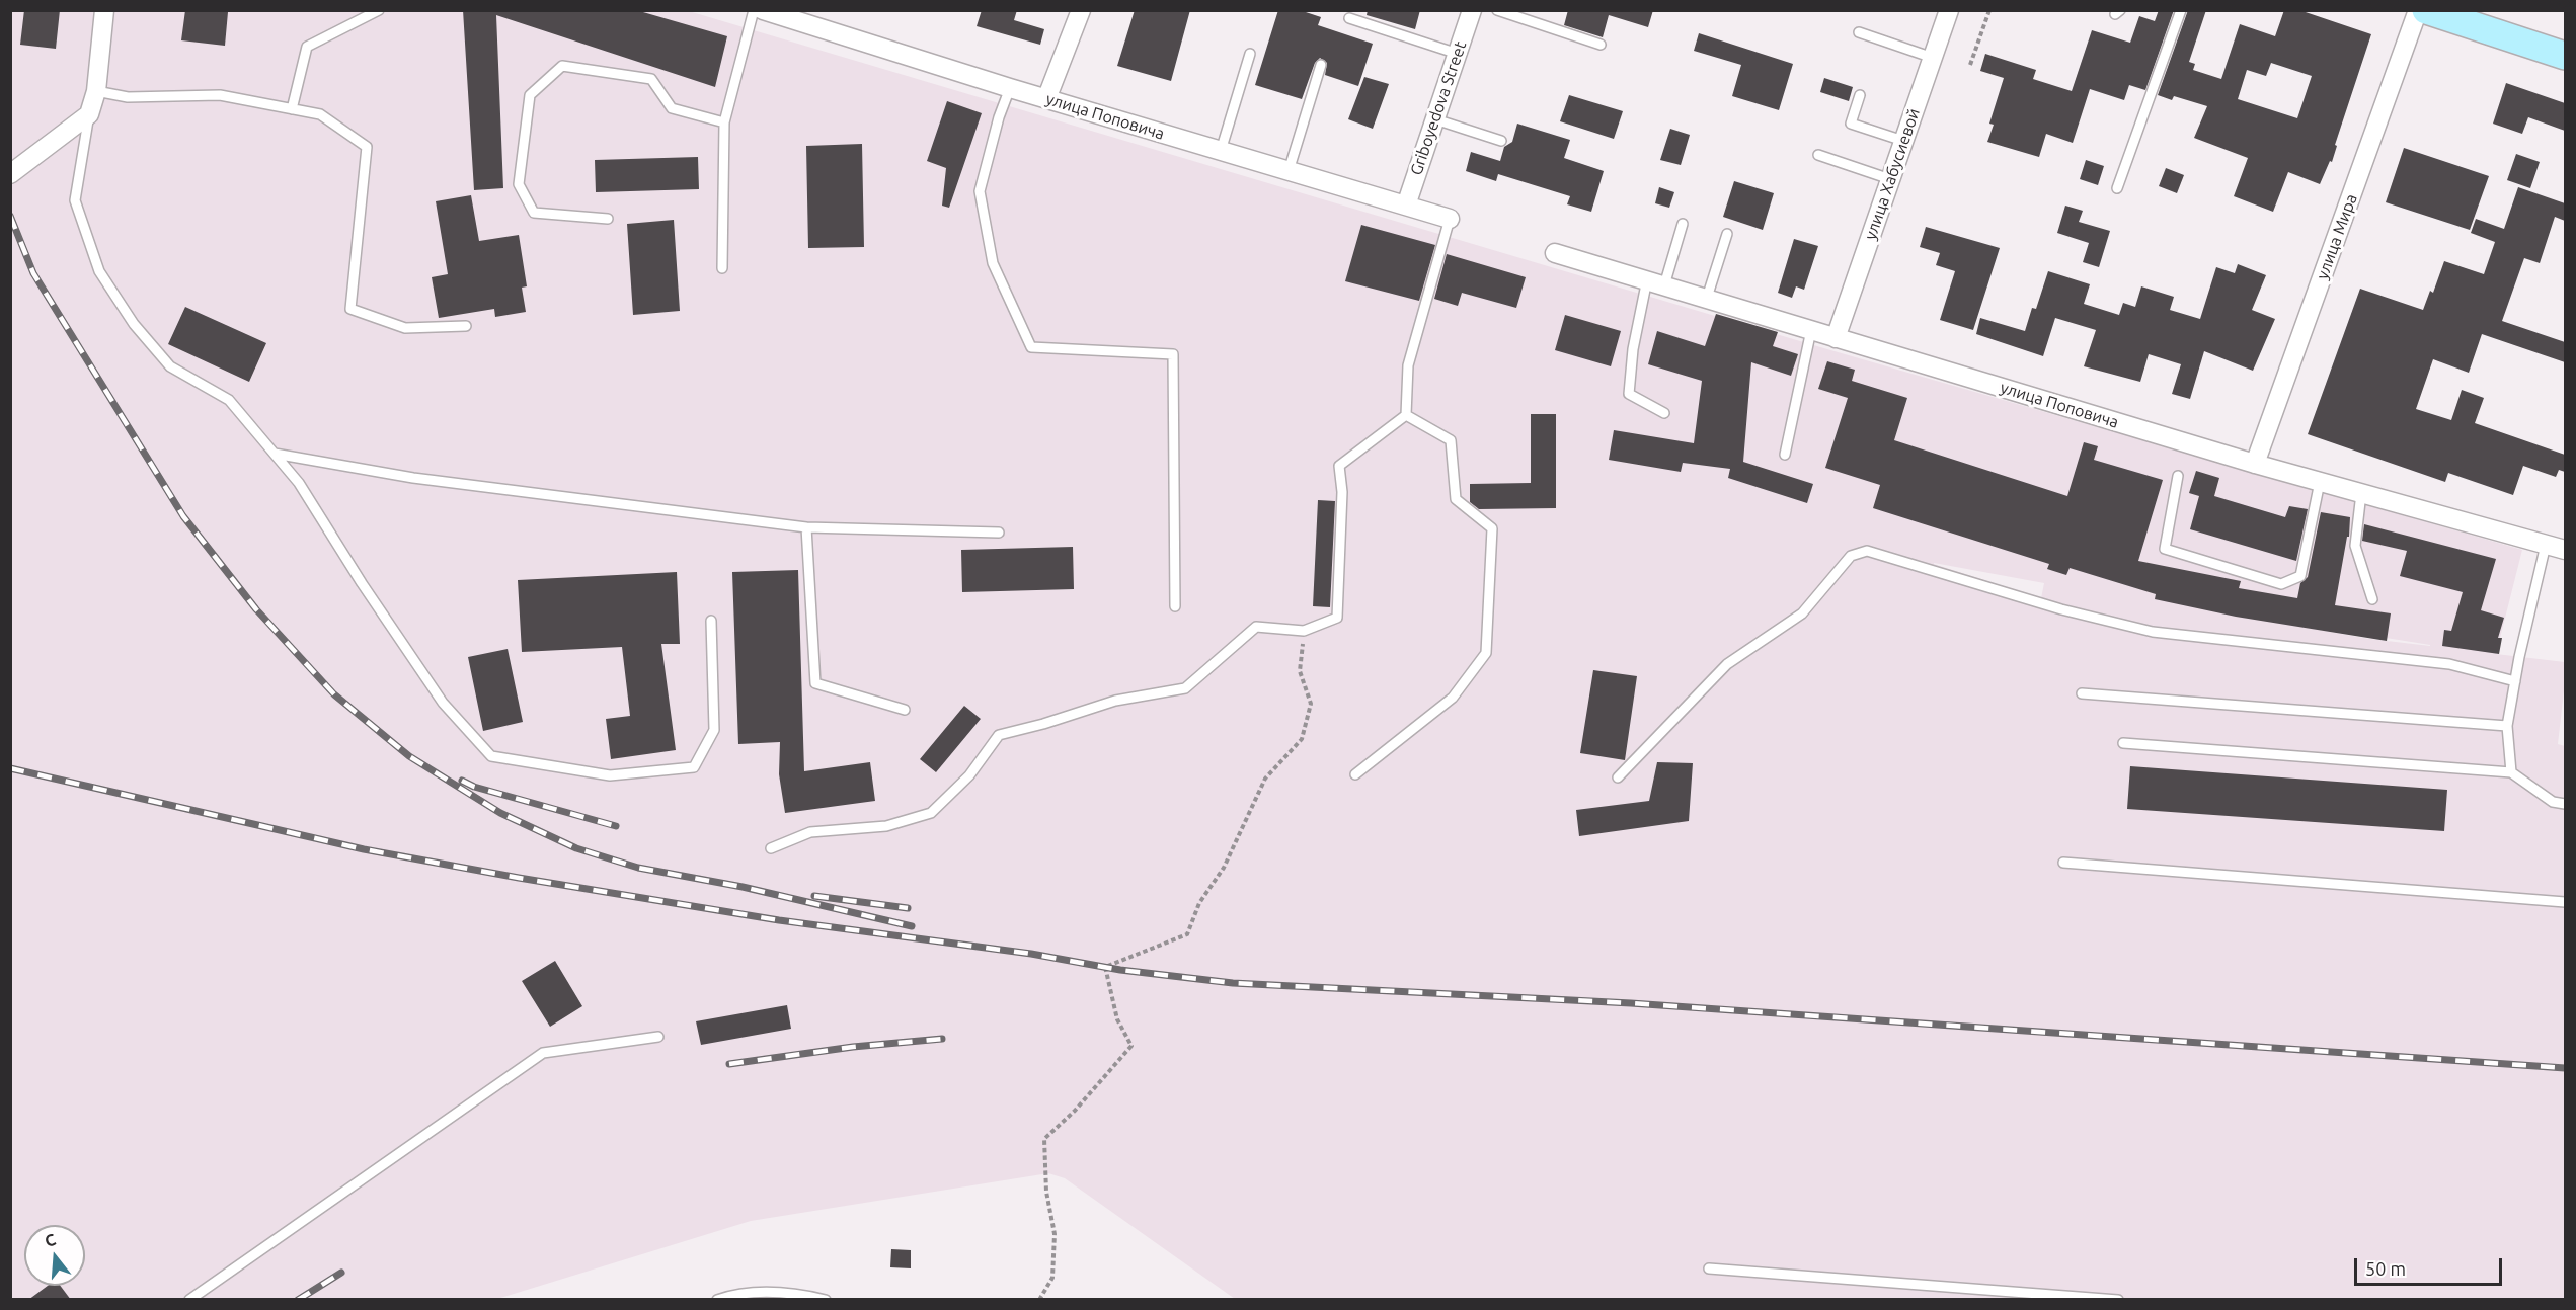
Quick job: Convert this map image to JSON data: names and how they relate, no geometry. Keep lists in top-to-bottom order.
{
  "streets": {
    "street": [
      "Griboyedova Street",
      "улица Поповича",
      "улица Хабусиевой",
      "улица Мира"
    ]
  },
  "crossings": [
    ["Griboyedova Street", "улица Поповича"],
    ["улица Поповича", "улица Хабусиевой"],
    ["улица Поповича", "улица Мира"]
  ],
  "scale_bar": "50 m",
  "north": "top"
}
